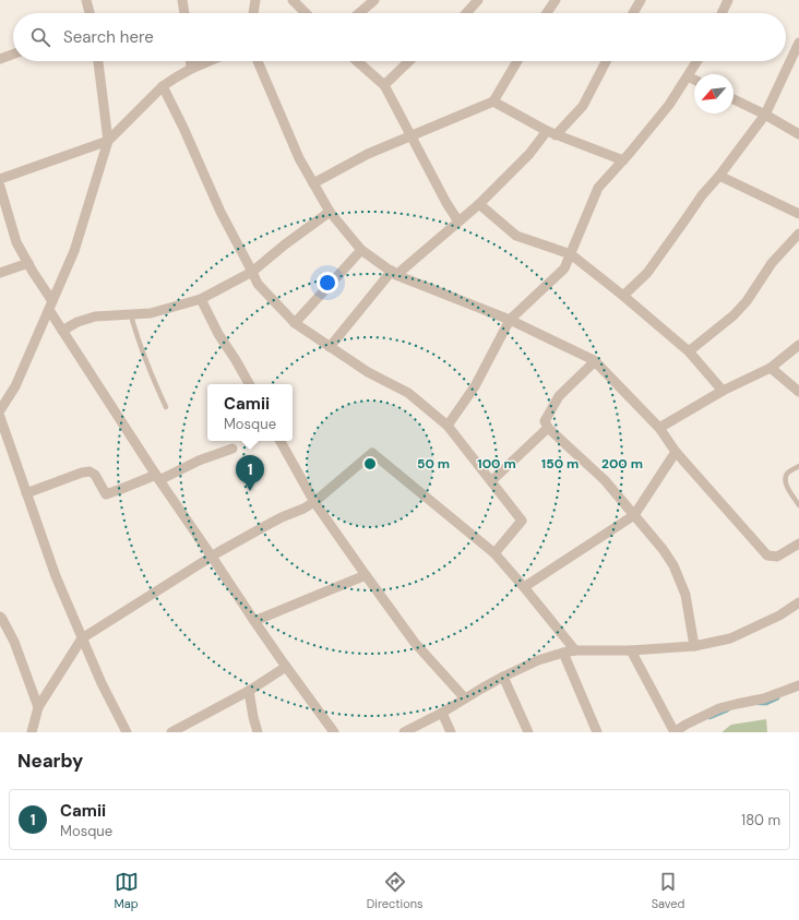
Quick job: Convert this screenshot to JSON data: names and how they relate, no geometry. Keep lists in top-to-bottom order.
{
  "north": "bottom left",
  "page": {
    "search": "Search here",
    "popup": ["Camii", "Mosque"],
    "pins": "1",
    "heading": "Nearby",
    "list": [
      {
        "mark": "1",
        "name": "Camii",
        "note": "Mosque",
        "value": "180 m"
      }
    ],
    "nav": ["Map", "Directions", "Saved"]
  },
  "rings": [
    "50 m",
    "100 m",
    "150 m",
    "200 m"
  ]
}
